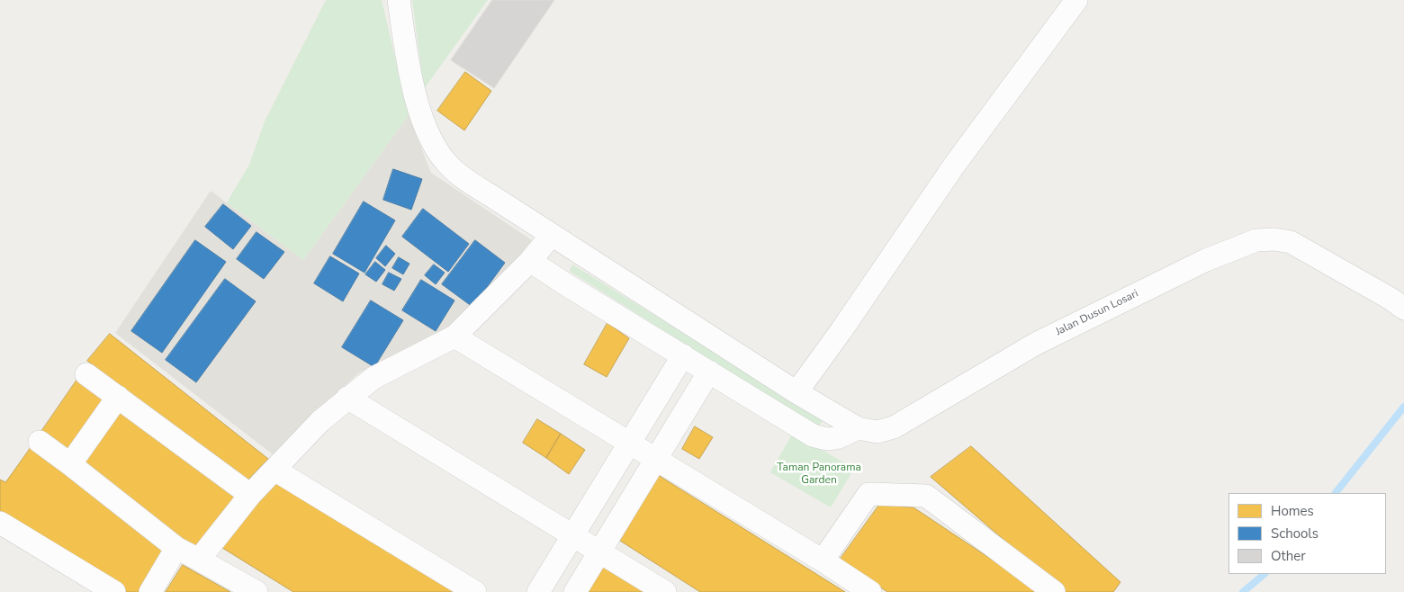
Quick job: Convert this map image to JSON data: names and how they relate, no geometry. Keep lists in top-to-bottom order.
{
  "streets": {
    "street": ["Jalan Dusun Losari"]
  },
  "parks": ["Taman Panorama Garden"],
  "legend": ["Homes", "Schools", "Other"]
}
